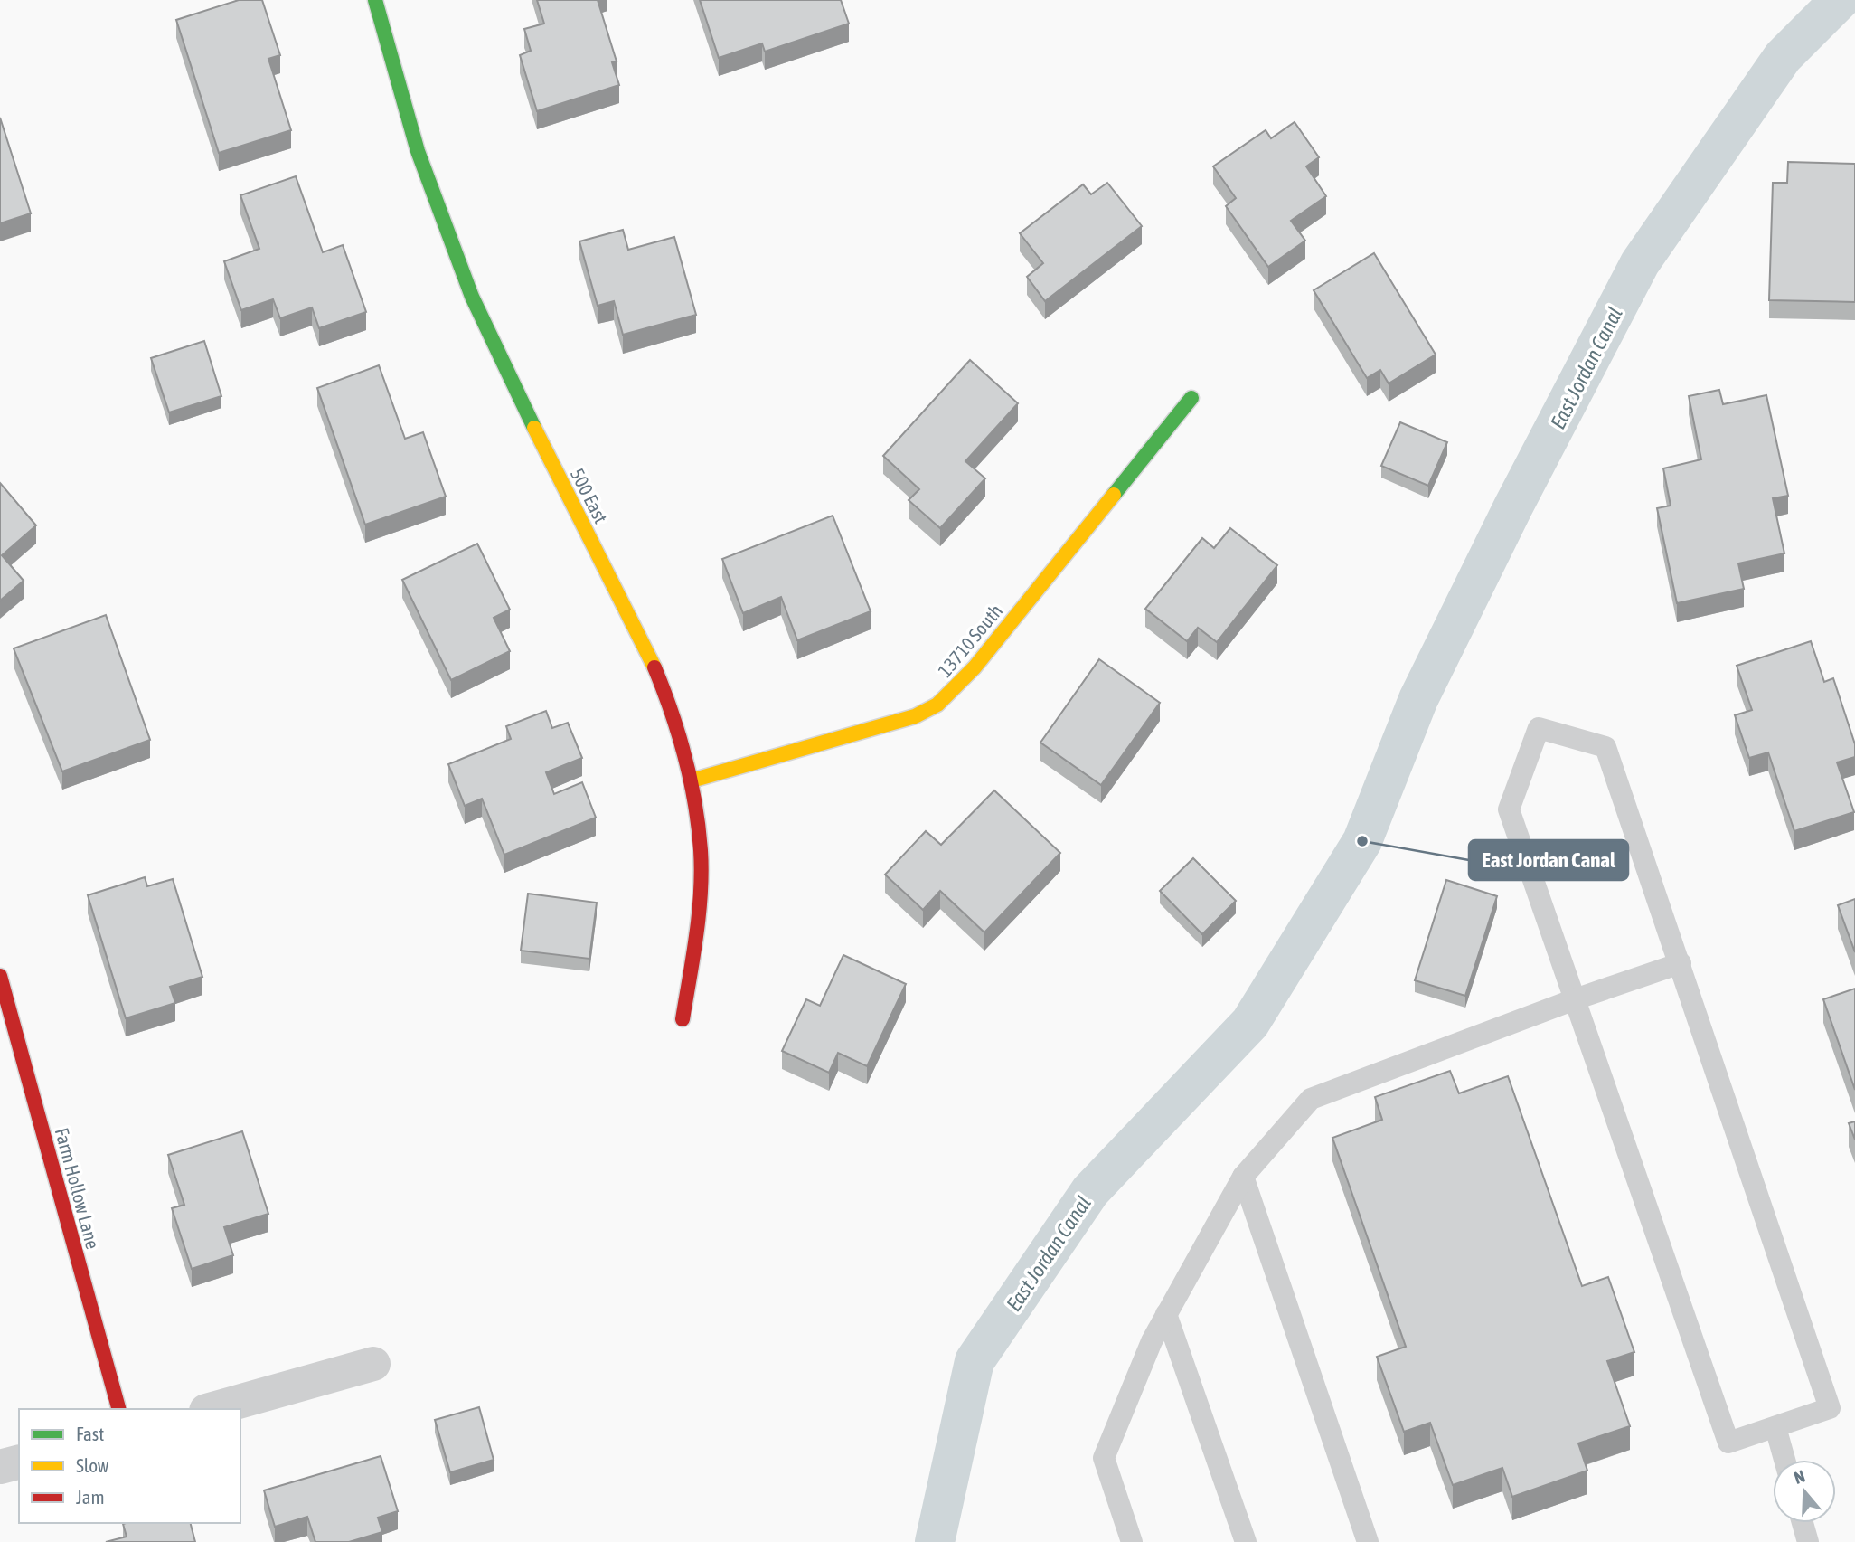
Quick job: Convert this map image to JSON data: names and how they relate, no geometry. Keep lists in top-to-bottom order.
{
  "streets": {
    "street": ["500 East", "13710 South", "Farm Hollow Lane"]
  },
  "crossings": [
    ["500 East", "13710 South"]
  ],
  "water": ["East Jordan Canal"],
  "places": ["East Jordan Canal"],
  "legend": ["Fast", "Slow", "Jam"],
  "north": "top"
}
